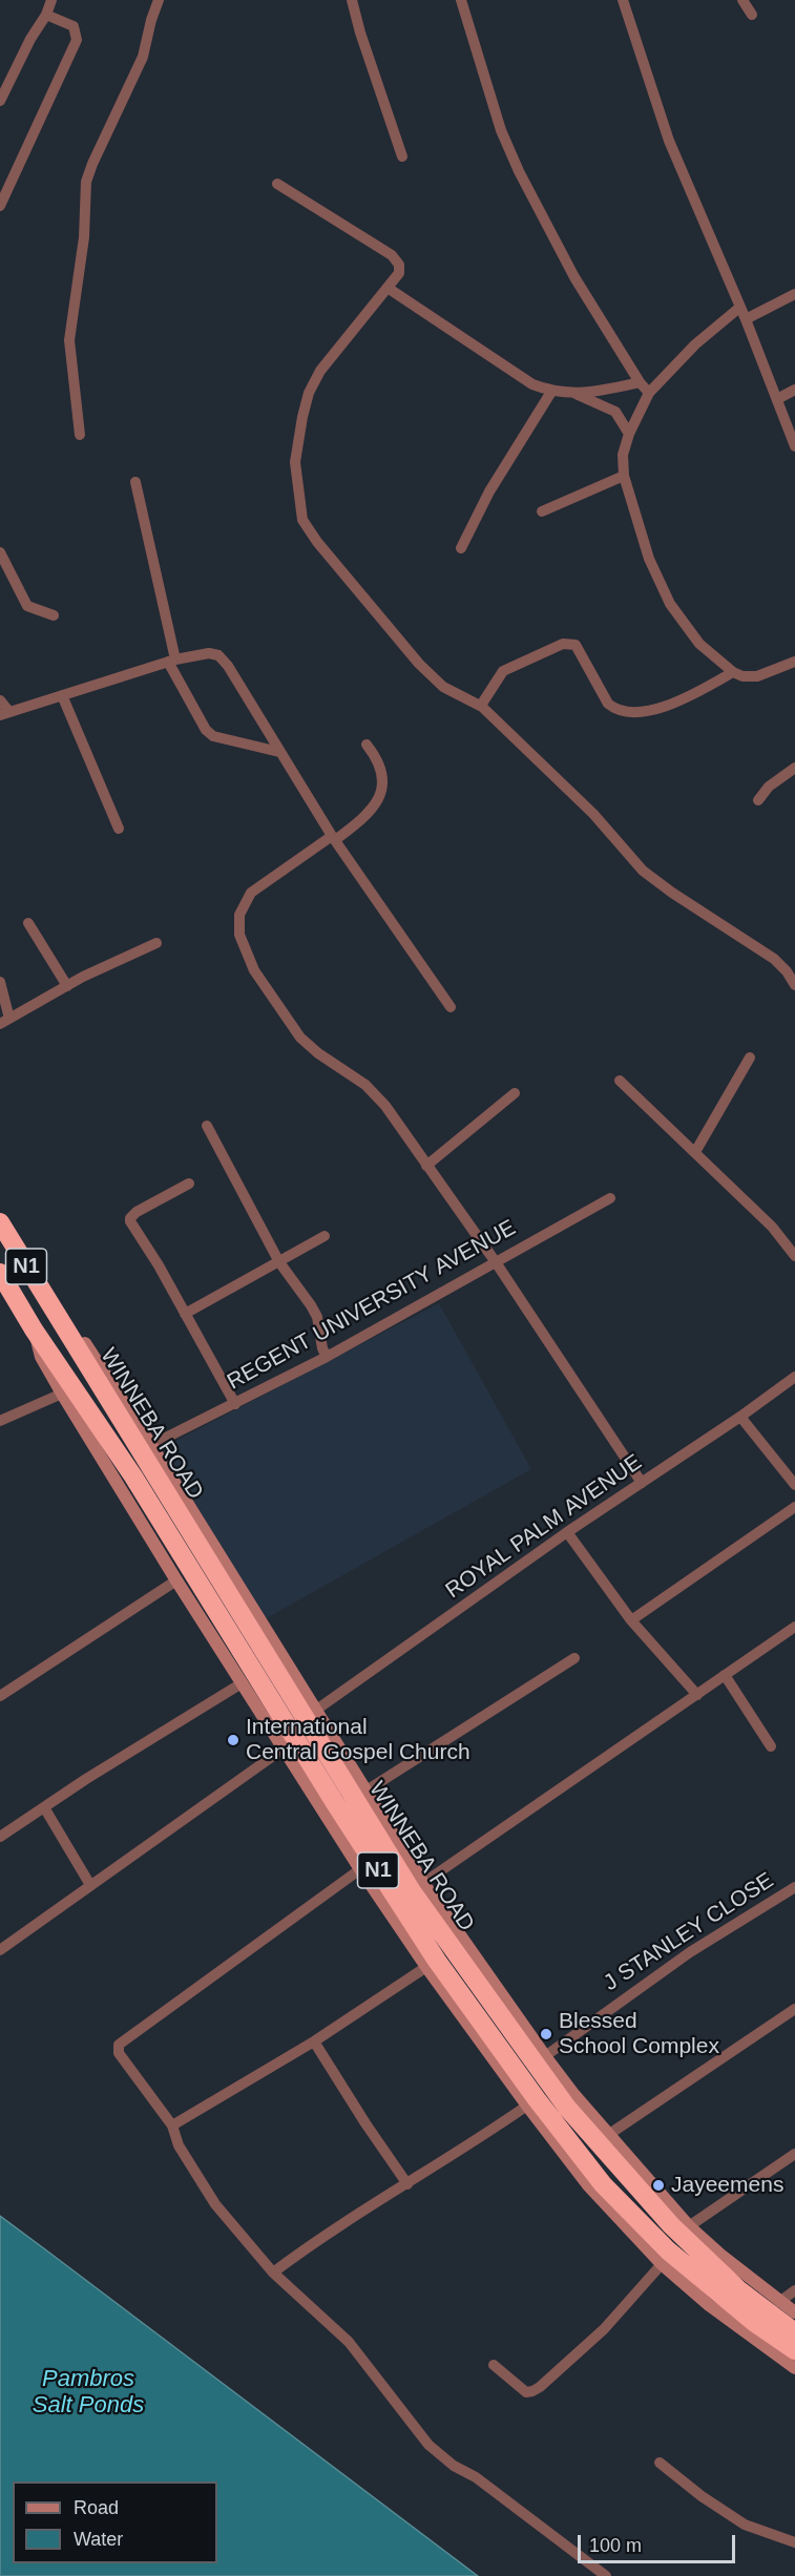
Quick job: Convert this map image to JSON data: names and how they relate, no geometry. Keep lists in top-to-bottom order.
{
  "streets": {
    "highway": ["N1", "WINNEBA ROAD"],
    "street": ["REGENT UNIVERSITY AVENUE", "ROYAL PALM AVENUE", "J STANLEY CLOSE"]
  },
  "water": ["Pambros Salt Ponds"],
  "places": ["International Central Gospel Church", "Blessed School Complex", "Jayeemens"],
  "legend": ["Road", "Water"],
  "scale_bar": "100 m"
}
